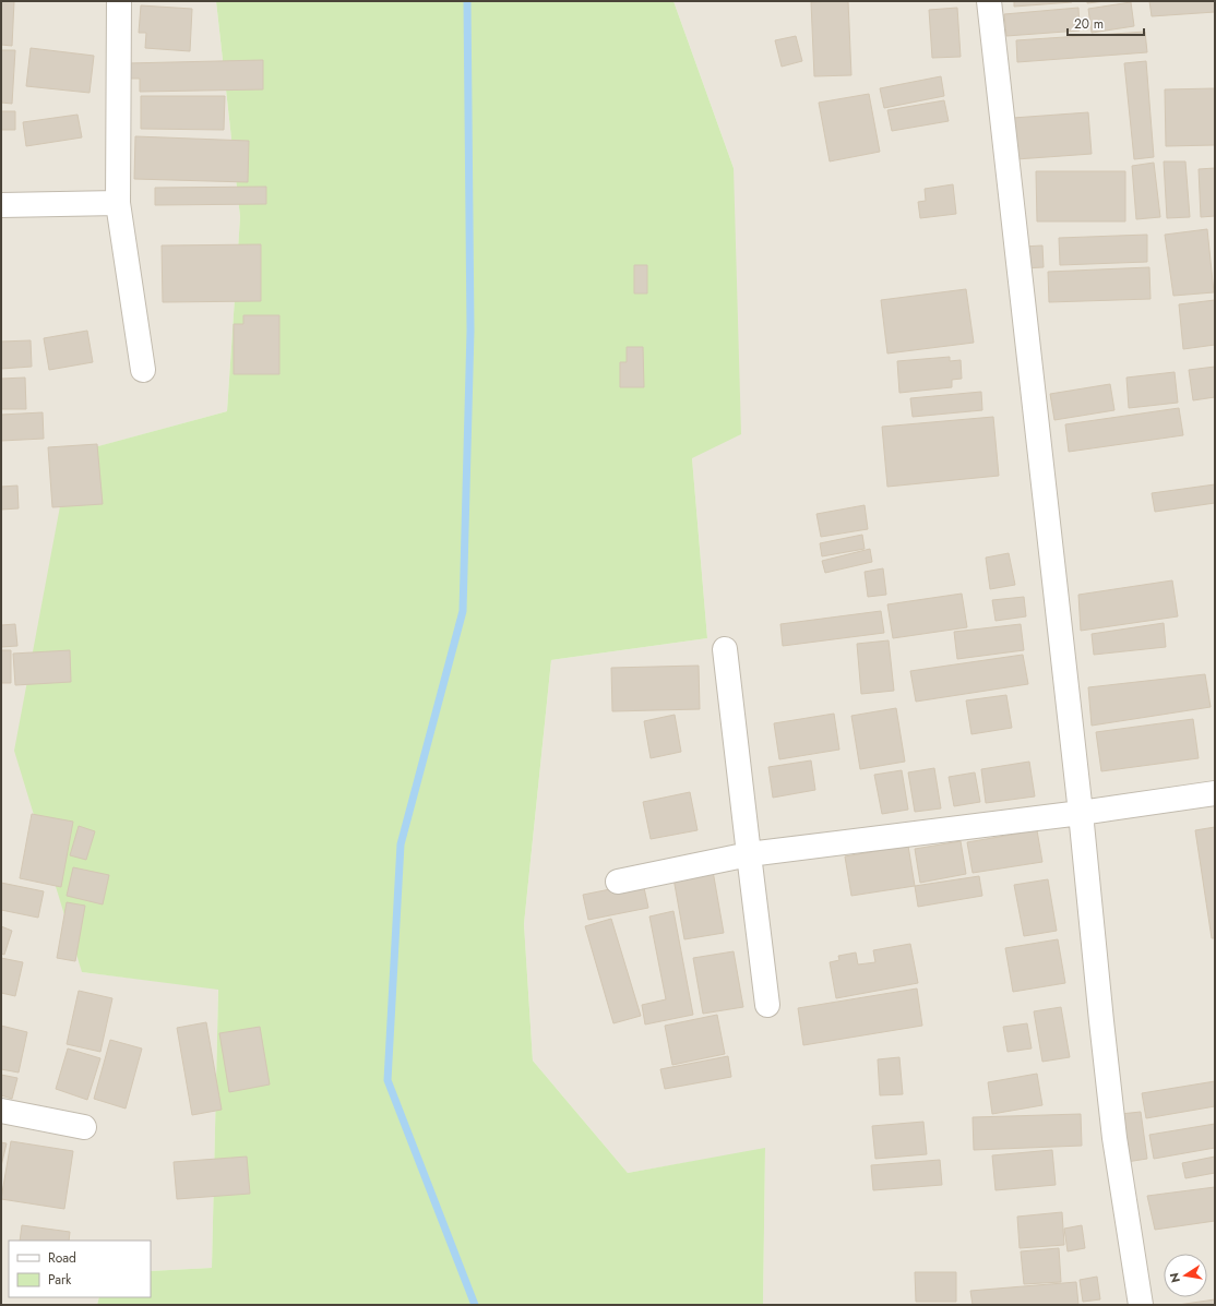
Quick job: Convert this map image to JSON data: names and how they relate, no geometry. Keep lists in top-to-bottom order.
{
  "legend": ["Road", "Park"],
  "scale_bar": "20 m",
  "north": "left"
}
